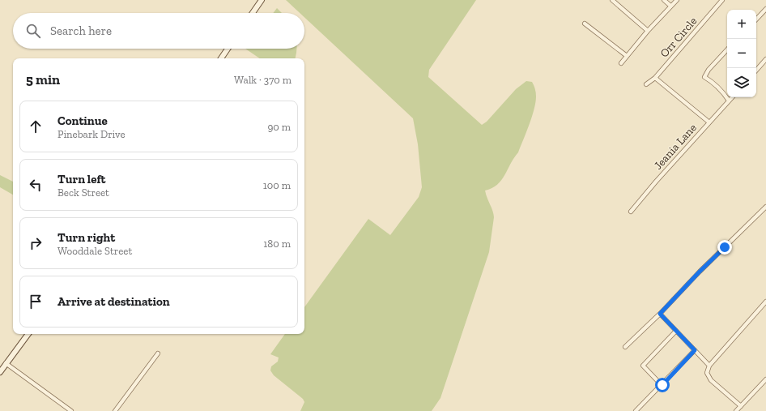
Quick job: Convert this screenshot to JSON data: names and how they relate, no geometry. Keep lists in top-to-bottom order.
{
  "streets": {
    "street": ["Orr Circle", "Jeania Lane"]
  },
  "page": {
    "map_buttons": ["+", "−"],
    "search": "Search here",
    "heading": ["5 min", "Walk · 370 m"],
    "list": [
      ["Continue", "Pinebark Drive", "90 m"],
      ["Turn left", "Beck Street", "100 m"],
      ["Turn right", "Wooddale Street", "180 m"],
      "Arrive at destination"
    ]
  }
}
